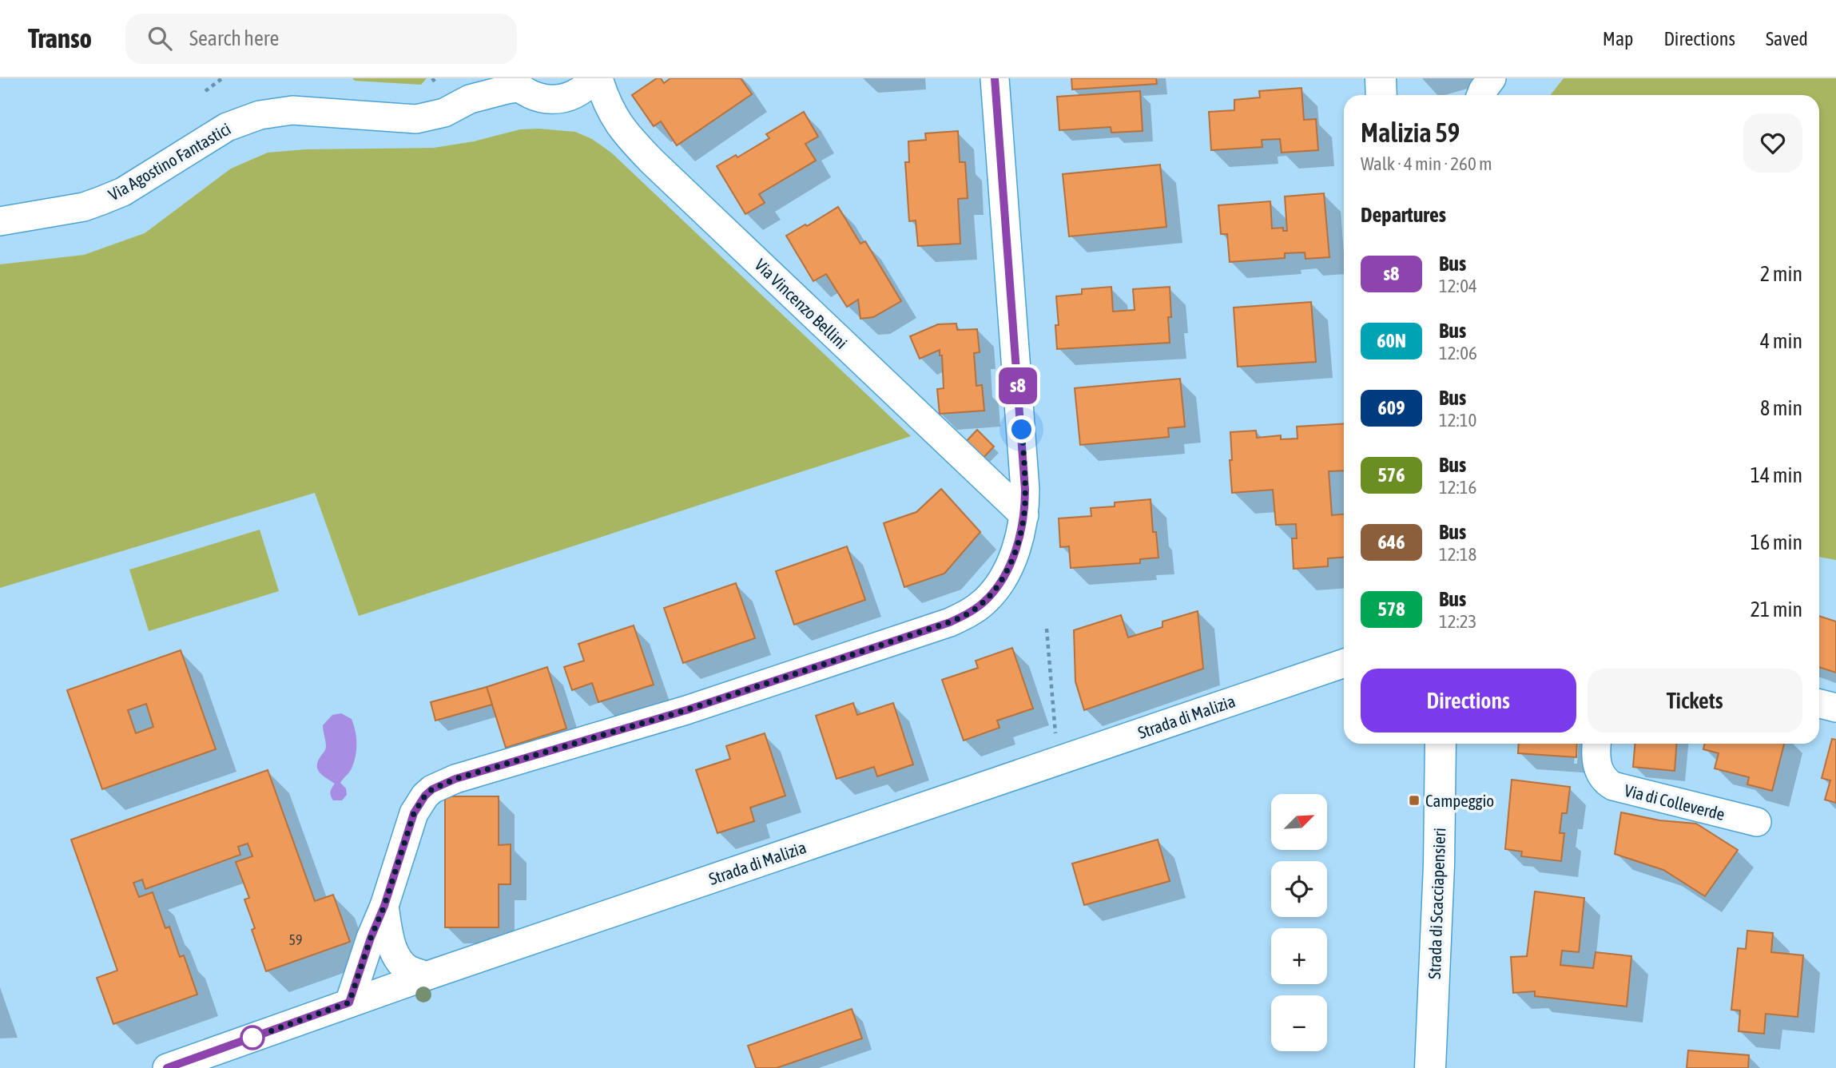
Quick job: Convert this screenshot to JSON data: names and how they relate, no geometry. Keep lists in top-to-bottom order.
{
  "streets": {
    "street": [
      "Via Agostino Fantastici",
      "Via Vincenzo Bellini",
      "Strada di Malizia",
      "Via di Colleverde",
      "Strada di Scacciapensieri"
    ]
  },
  "places": {
    "transit": ["Campeggio"]
  },
  "lines": ["bus line s8"],
  "house_numbers": ["59"],
  "north": "top right",
  "page": {
    "header": "Transo",
    "search": "Search here",
    "nav": ["Map", "Directions", "Saved"],
    "on_map": "s8",
    "heading": [
      ["Malizia 59", "Walk · 4 min · 260 m"],
      "Departures"
    ],
    "list": [
      {
        "mark": "s8",
        "name": "Bus",
        "note": "12:04",
        "value": "2 min"
      },
      {
        "mark": "60N",
        "name": "Bus",
        "note": "12:06",
        "value": "4 min"
      },
      {
        "mark": "609",
        "name": "Bus",
        "note": "12:10",
        "value": "8 min"
      },
      {
        "mark": "576",
        "name": "Bus",
        "note": "12:16",
        "value": "14 min"
      },
      {
        "mark": "646",
        "name": "Bus",
        "note": "12:18",
        "value": "16 min"
      },
      {
        "mark": "578",
        "name": "Bus",
        "note": "12:23",
        "value": "21 min"
      }
    ],
    "buttons": ["Directions", "Tickets"],
    "map_buttons": ["+", "−"]
  }
}
